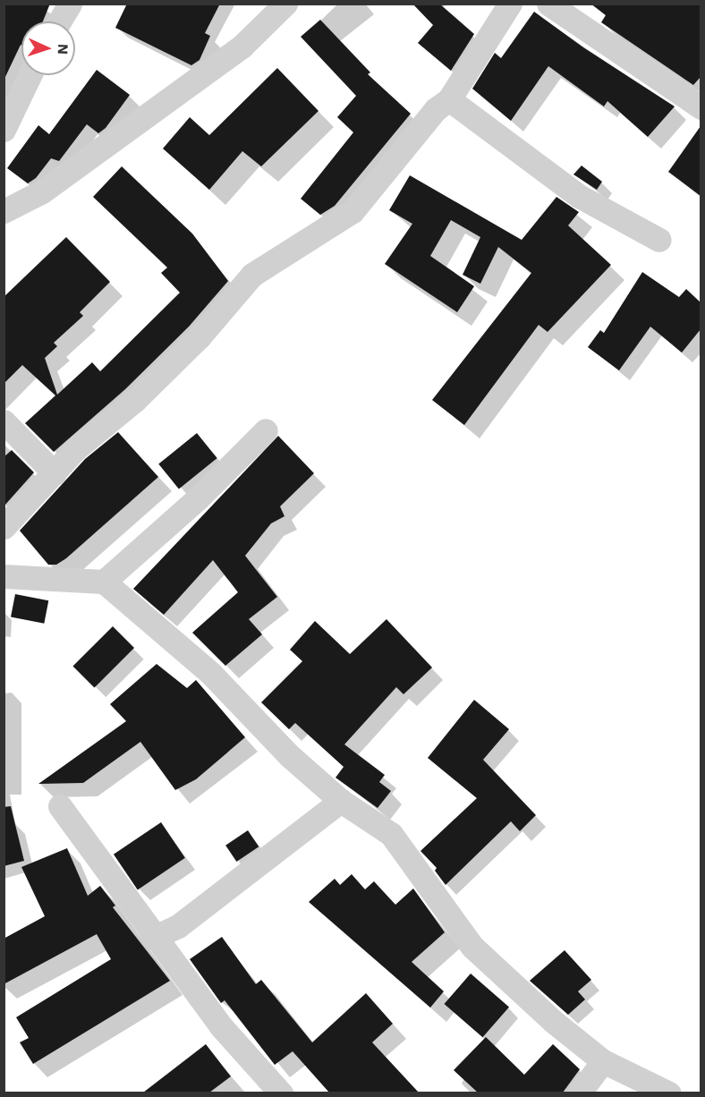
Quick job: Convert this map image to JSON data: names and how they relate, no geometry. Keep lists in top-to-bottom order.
{
  "north": "right"
}
